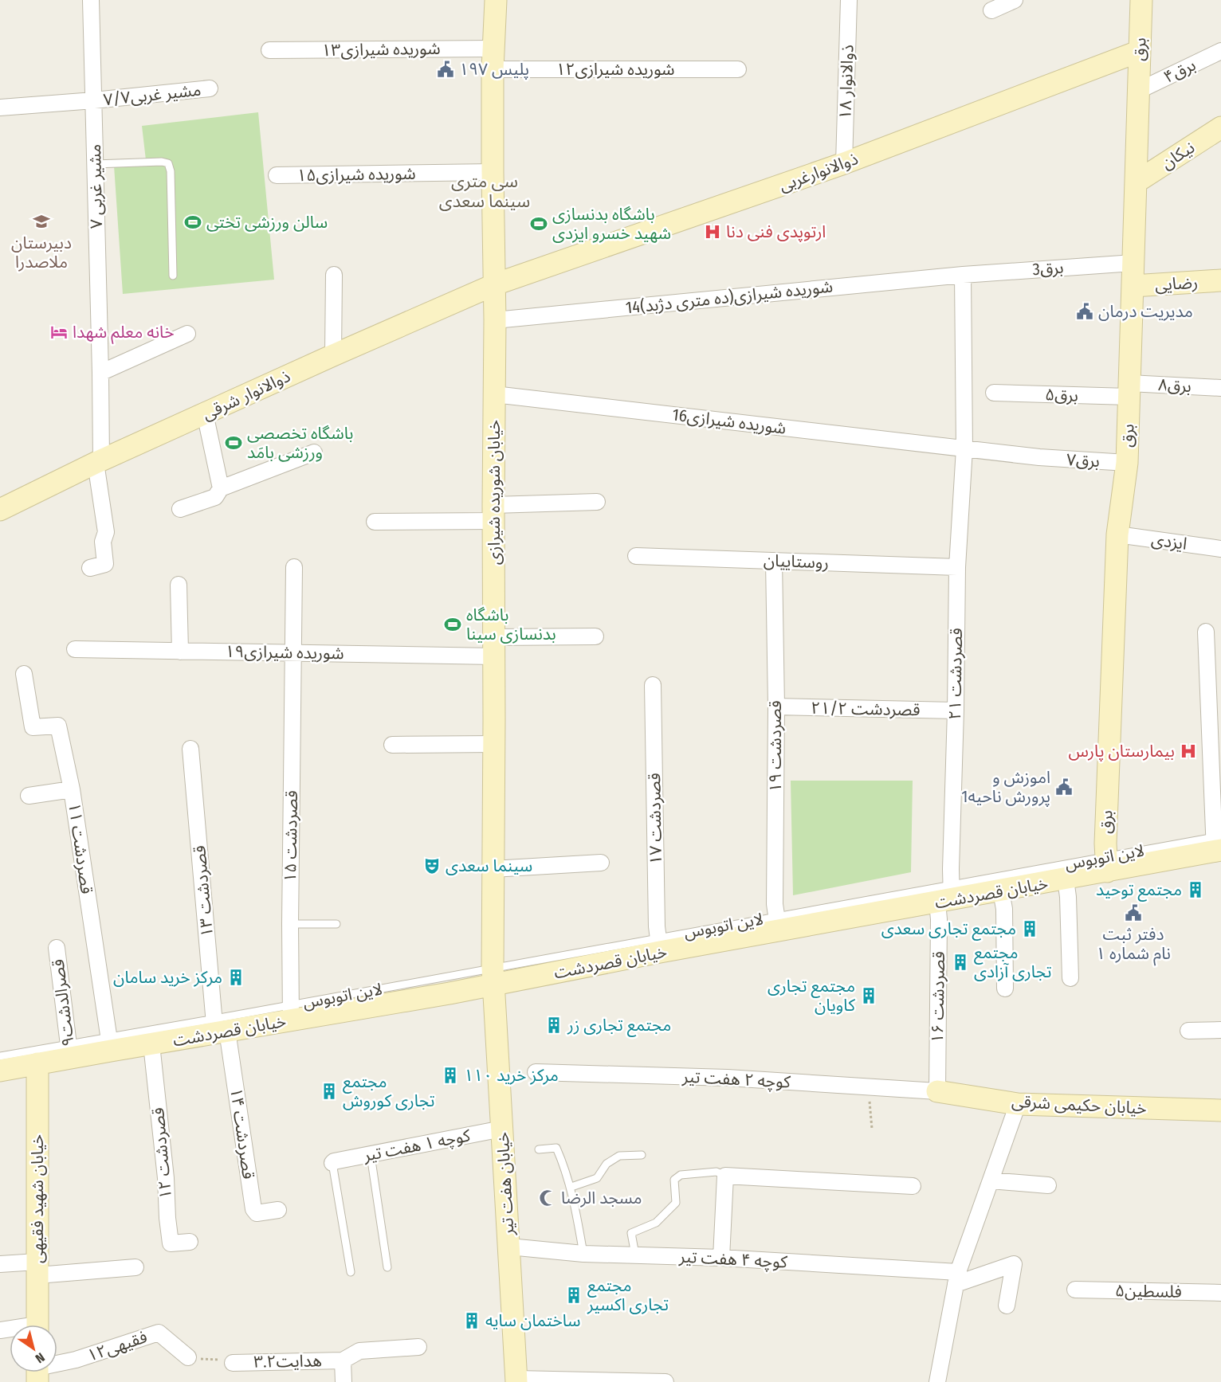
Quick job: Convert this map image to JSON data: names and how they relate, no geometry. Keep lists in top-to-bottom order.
{
  "streets": {
    "street": [
      "شوریده شیرازی۱۳",
      "برق",
      "شوریده شیرازی۱۲",
      "برق۴",
      "ذوالانوار ۱۸",
      "۷/۷مشیر غربی",
      "نیکان",
      "ذوالانوارغربی",
      "شوریده شیرازی۱۵",
      "مشیر غربی ۷",
      "3برق",
      "رضایی",
      "14شوریده شیرازی(ده متری دژبد)",
      "برق۸",
      "ذوالانوار شرقی",
      "برق۵",
      "شوریده شیرازی16",
      "برق۷",
      "خیابان شوریده شیرازی",
      "ایزدی",
      "روستاییان",
      "شوریده شیرازی۱۹",
      "قصردشت ۲۱",
      "قصردشت ۲۱/۲",
      "قصردشت ۱۹",
      "قصردشت ۱۷",
      "قصردشت ۱۵",
      "قصردشت ۱۱",
      "قصردشت ۱۳",
      "خیابان قصردشت",
      "قصردشت ۱۶",
      "قصرالدشت۹",
      "کوچه ۲ هفت تیر",
      "خیابان حکیمی شرقی",
      "قصردشت ۱۴",
      "کوچه ۱ هفت تیر",
      "قصردشت ۱۲",
      "خیابان هفت تیر",
      "خیابان شهید فقیهی",
      "کوچه ۴ هفت تیر",
      "فلسطین۵",
      "فقیهی۱۲",
      "هدایت۳.۲"
    ],
    "lane": ["لاین اتوبوس"]
  },
  "crossings": [
    ["شوریده شیرازی۱۳", "شوریده شیرازی۱۲"],
    ["شوریده شیرازی۱۳", "خیابان شوریده شیرازی"],
    ["برق", "برق۴"],
    ["برق", "نیکان"],
    ["برق", "ذوالانوارغربی"],
    ["برق", "3برق"],
    ["برق", "رضایی"],
    ["برق", "برق۸"],
    ["برق", "برق۵"],
    ["برق", "برق۷"],
    ["برق", "ایزدی"],
    ["برق", "لاین اتوبوس"],
    ["برق", "خیابان قصردشت"],
    ["شوریده شیرازی۱۲", "خیابان شوریده شیرازی"],
    ["ذوالانوار ۱۸", "ذوالانوارغربی"],
    ["۷/۷مشیر غربی", "مشیر غربی ۷"],
    ["ذوالانوارغربی", "ذوالانوار شرقی"],
    ["ذوالانوارغربی", "خیابان شوریده شیرازی"],
    ["شوریده شیرازی۱۵", "خیابان شوریده شیرازی"],
    ["مشیر غربی ۷", "ذوالانوار شرقی"],
    ["3برق", "14شوریده شیرازی(ده متری دژبد)"],
    ["3برق", "قصردشت ۲۱"],
    ["14شوریده شیرازی(ده متری دژبد)", "خیابان شوریده شیرازی"],
    ["14شوریده شیرازی(ده متری دژبد)", "قصردشت ۲۱"],
    ["برق۸", "برق۵"],
    ["ذوالانوار شرقی", "خیابان شوریده شیرازی"],
    ["شوریده شیرازی16", "برق۷"],
    ["شوریده شیرازی16", "خیابان شوریده شیرازی"],
    ["شوریده شیرازی16", "قصردشت ۲۱"],
    ["خیابان شوریده شیرازی", "شوریده شیرازی۱۹"],
    ["خیابان شوریده شیرازی", "خیابان قصردشت"],
    ["خیابان شوریده شیرازی", "خیابان هفت تیر"],
    ["روستاییان", "قصردشت ۲۱"],
    ["روستاییان", "قصردشت ۱۹"],
    ["شوریده شیرازی۱۹", "قصردشت ۱۵"],
    ["قصردشت ۲۱", "قصردشت ۲۱/۲"],
    ["قصردشت ۲۱", "لاین اتوبوس"],
    ["قصردشت ۲۱", "خیابان قصردشت"],
    ["قصردشت ۲۱", "قصردشت ۱۶"],
    ["قصردشت ۲۱/۲", "قصردشت ۱۹"],
    ["قصردشت ۱۹", "خیابان قصردشت"],
    ["قصردشت ۱۷", "خیابان قصردشت"],
    ["قصردشت ۱۵", "خیابان قصردشت"],
    ["قصردشت ۱۱", "خیابان قصردشت"],
    ["لاین اتوبوس", "خیابان قصردشت"],
    ["لاین اتوبوس", "قصردشت ۱۶"],
    ["قصردشت ۱۳", "خیابان قصردشت"],
    ["قصردشت ۱۳", "قصردشت ۱۴"],
    ["خیابان قصردشت", "قصردشت ۱۶"],
    ["خیابان قصردشت", "قصرالدشت۹"],
    ["خیابان قصردشت", "قصردشت ۱۴"],
    ["خیابان قصردشت", "قصردشت ۱۲"],
    ["خیابان قصردشت", "خیابان هفت تیر"],
    ["خیابان قصردشت", "خیابان شهید فقیهی"],
    ["قصردشت ۱۶", "کوچه ۲ هفت تیر"],
    ["قصردشت ۱۶", "خیابان حکیمی شرقی"],
    ["کوچه ۲ هفت تیر", "خیابان حکیمی شرقی"],
    ["کوچه ۱ هفت تیر", "خیابان هفت تیر"],
    ["خیابان هفت تیر", "کوچه ۴ هفت تیر"]
  ],
  "districts": ["سی متری سینما سعدی"],
  "places": {
    "public building": [
      "پلیس ۱۹۷",
      "مدیریت درمان",
      "اموزش و پرورش ناحیه1",
      "دفتر ثبت نام شماره ١"
    ],
    "school or university": ["دبیرستان ملاصدرا"],
    "sports": [
      "سالن ورزشی تختی",
      "باشگاه بدنسازی شهید خسرو ایزدی",
      "باشگاه تخصصی ورزشی بامَد",
      "باشگاه بدنسازی سینا"
    ],
    "hospital": ["ارتوپدی فنی دنا", "بیمارستان پارس"],
    "hotel": ["خانه معلم شهدا"],
    "theatre": ["سینما سعدی"],
    "building": [
      "مجتمع توحید",
      "مجتمع تجاری سعدی",
      "مجتمع تجاری آزادی",
      "مرکز خرید سامان",
      "مجتمع تجاری کاویان",
      "مجتمع تجاری زر",
      "مرکز خرید ۱۱۰",
      "مجتمع تجاری کوروش",
      "مجتمع تجاری اکسیر",
      "ساختمان سایه"
    ],
    "mosque": ["مسجد الرضا"]
  },
  "north": "bottom right"
}
